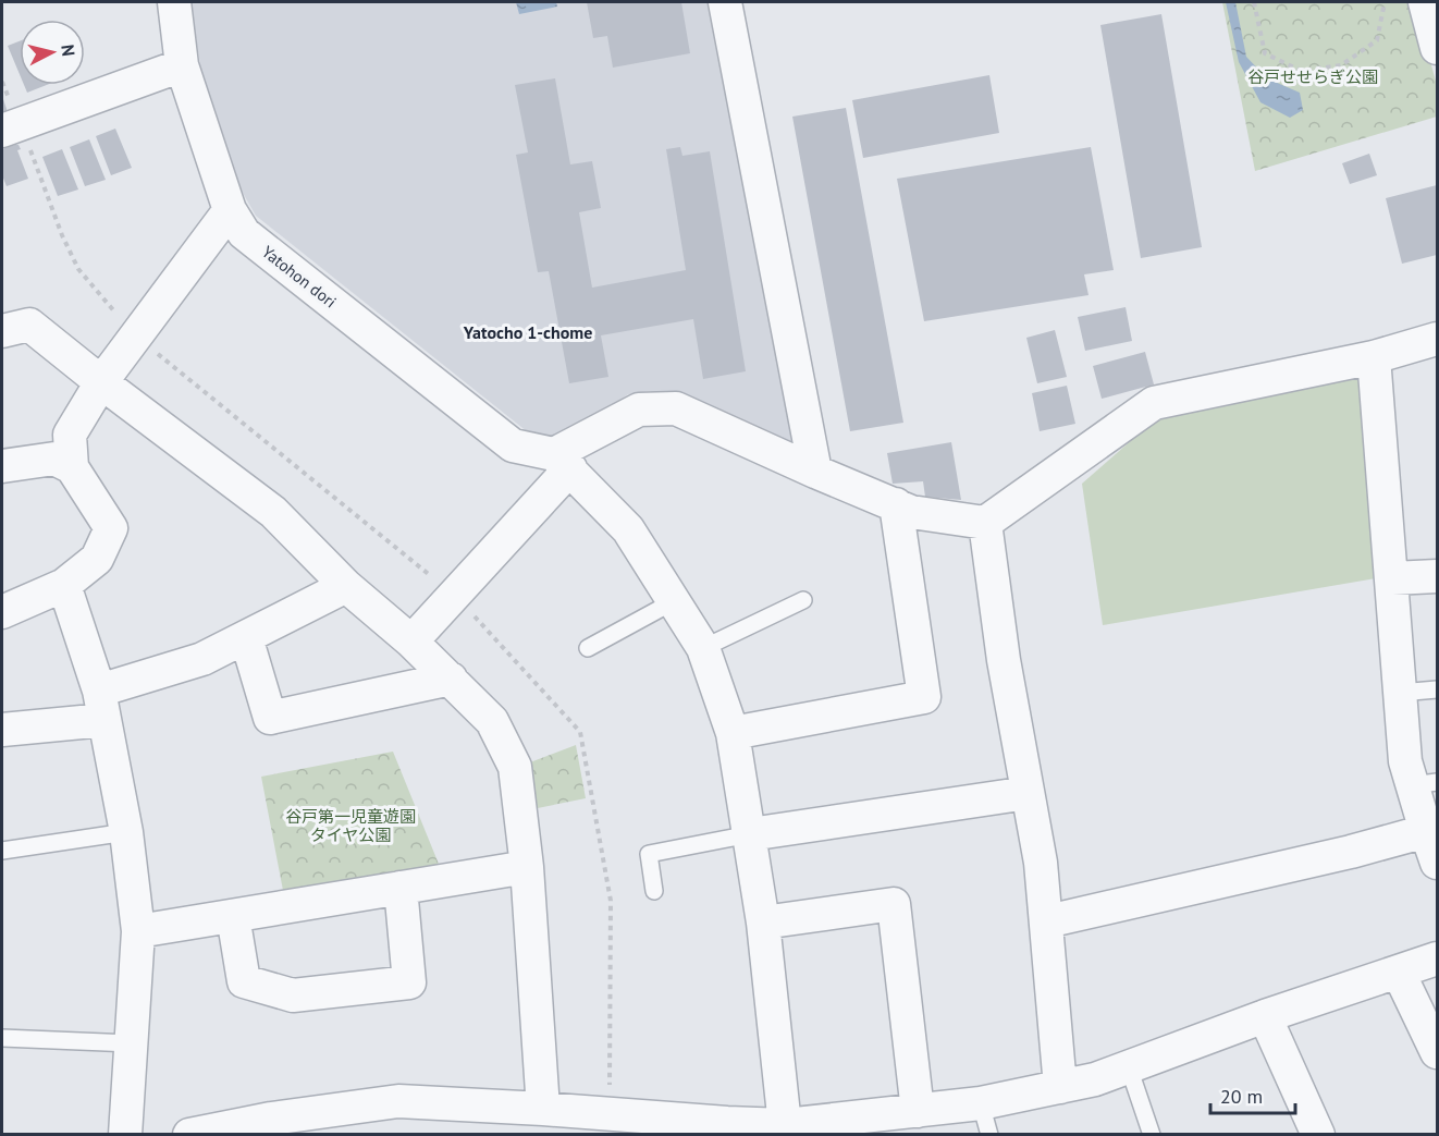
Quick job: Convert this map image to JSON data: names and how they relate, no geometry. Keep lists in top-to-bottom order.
{
  "streets": {
    "street": ["Yatohon dori"]
  },
  "districts": ["Yatocho 1-chome"],
  "parks": ["谷戸せせらぎ公園", "谷戸第一児童遊園 タイヤ公園"],
  "scale_bar": "20 m",
  "north": "right"
}
